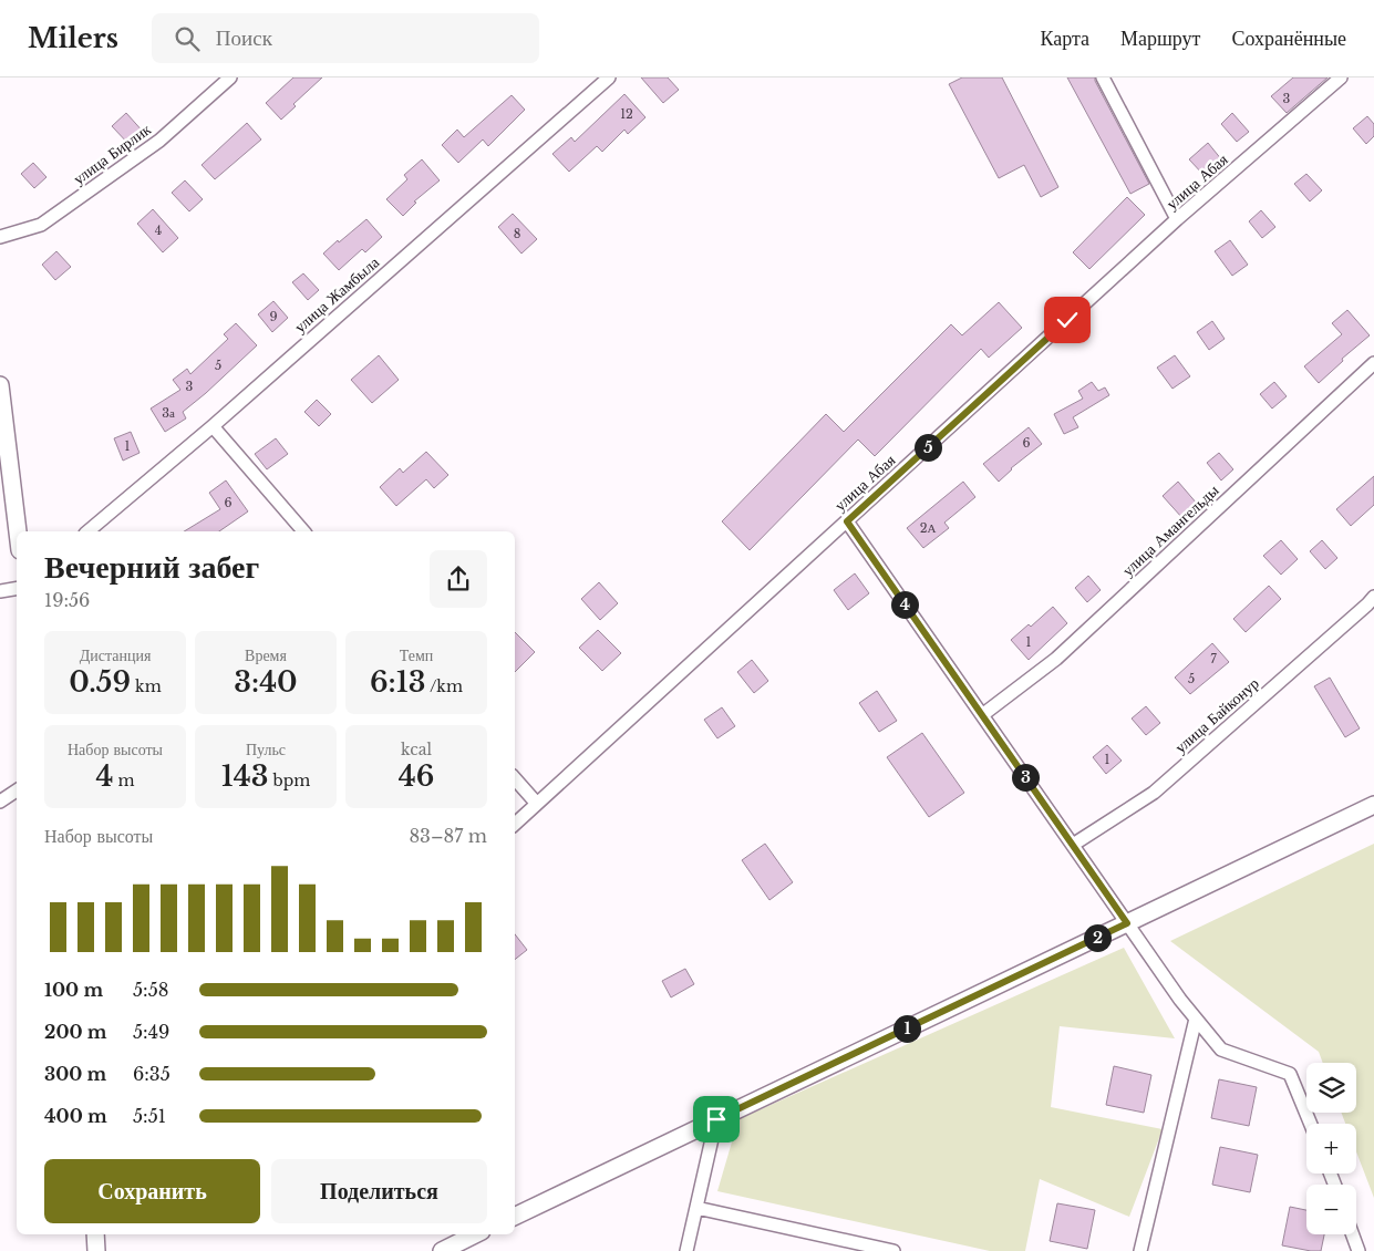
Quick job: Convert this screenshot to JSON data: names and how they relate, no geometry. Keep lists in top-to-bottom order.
{
  "streets": {
    "street": [
      "улица Бирлик",
      "улица Абая",
      "улица Жамбыла",
      "улица Амангельды",
      "улица Байконур"
    ]
  },
  "house_numbers": [
    "3",
    "12",
    "4",
    "8",
    "9",
    "5",
    "3",
    "3а",
    "6",
    "1",
    "6",
    "2А",
    "1",
    "7",
    "5",
    "1"
  ],
  "page": {
    "header": "Milers",
    "search": "Поиск",
    "nav": ["Карта", "Маршрут", "Сохранённые"],
    "pins": [
      "5",
      "4",
      "3",
      "2",
      "1"
    ],
    "heading": ["Вечерний забег", "19:56"],
    "stats": [
      ["Дистанция", "0.59 km"],
      ["Время", "3:40"],
      ["Темп", "6:13 /km"],
      ["Набор высоты", "4 m"],
      ["Пульс", "143 bpm"],
      ["kcal", "46"]
    ],
    "chart": ["Набор высоты", "83–87 m"],
    "list": [
      {
        "name": "100 m",
        "note": "5:58"
      },
      {
        "name": "200 m",
        "note": "5:49"
      },
      {
        "name": "300 m",
        "note": "6:35"
      },
      {
        "name": "400 m",
        "note": "5:51"
      }
    ],
    "map_buttons": ["+", "−"],
    "buttons": ["Сохранить", "Поделиться"]
  }
}
